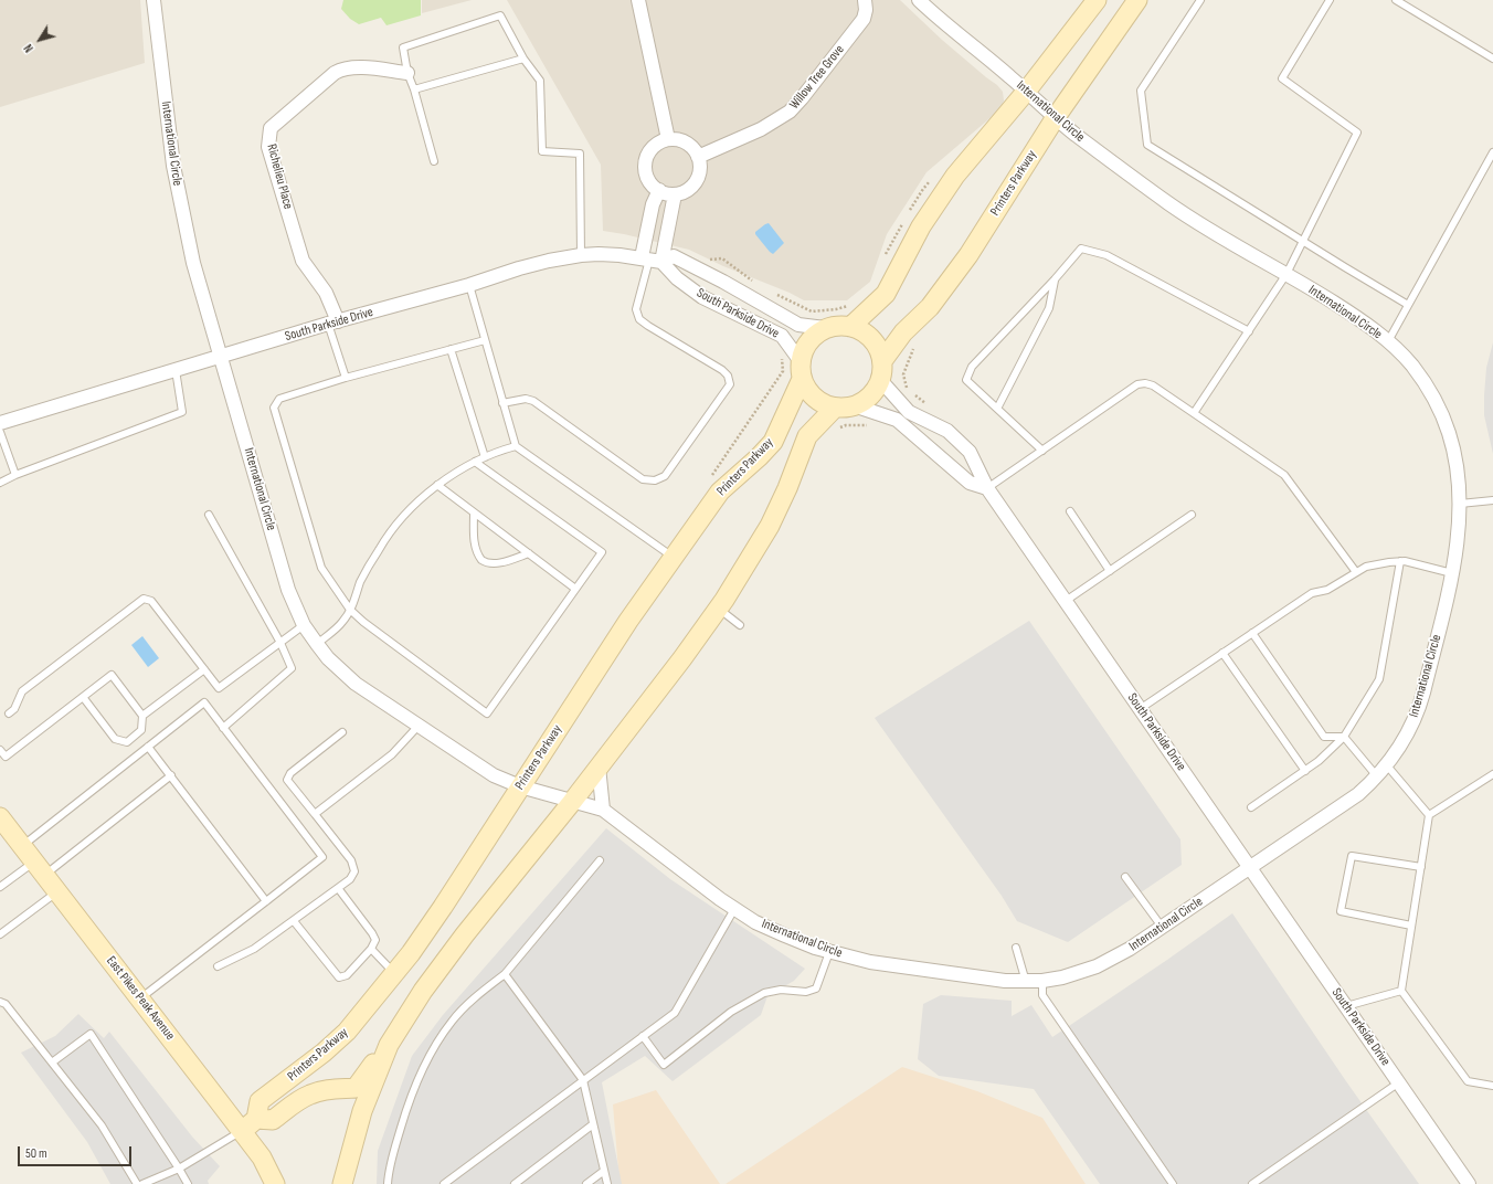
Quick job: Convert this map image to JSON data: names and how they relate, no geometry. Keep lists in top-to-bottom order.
{
  "streets": {
    "main road": ["Printers Parkway", "South Parkside Drive", "East Pikes Peak Avenue"],
    "street": ["Willow Tree Grove", "International Circle", "Richelieu Place"]
  },
  "crossings": [
    ["International Circle", "Printers Parkway"],
    ["International Circle", "South Parkside Drive"],
    ["Richelieu Place", "South Parkside Drive"],
    ["Printers Parkway", "South Parkside Drive"]
  ],
  "scale_bar": "50 m",
  "north": "bottom left"
}
